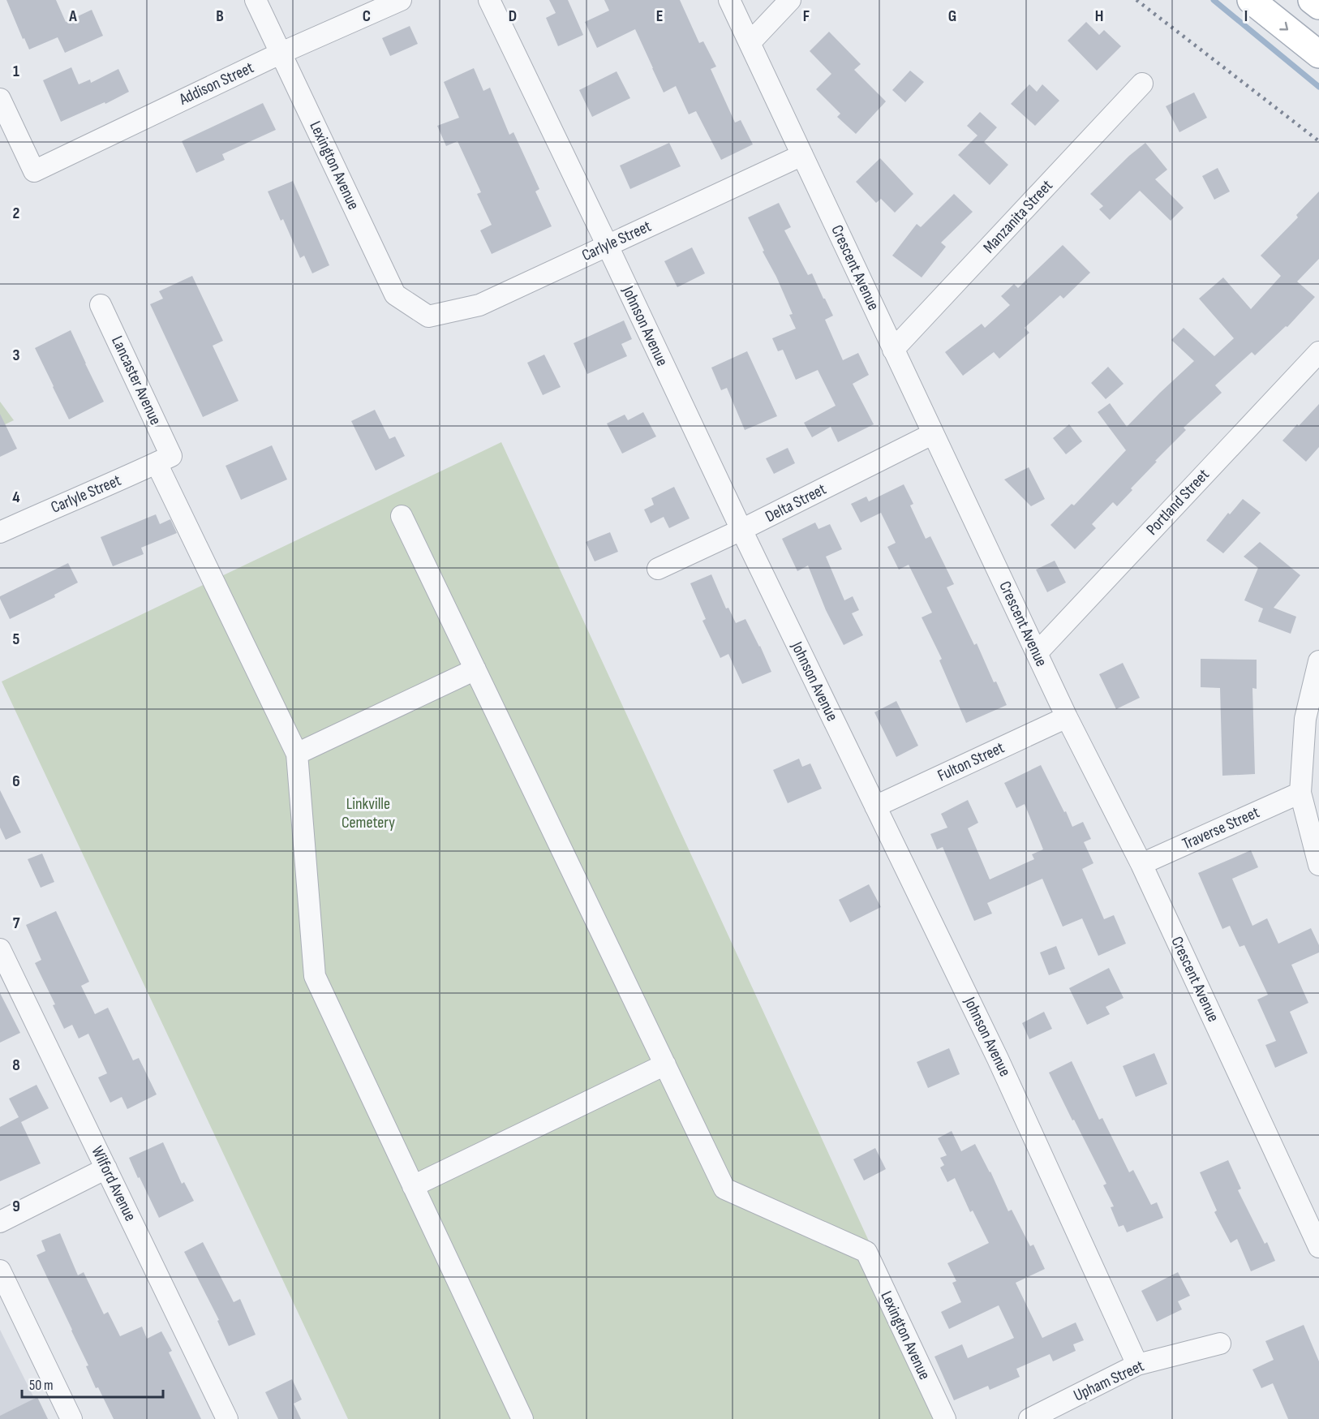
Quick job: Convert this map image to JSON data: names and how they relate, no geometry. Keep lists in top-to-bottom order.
{
  "streets": {
    "street": [
      "Addison Street",
      "Lexington Avenue",
      "Manzanita Street",
      "Carlyle Street",
      "Crescent Avenue",
      "Johnson Avenue",
      "Lancaster Avenue",
      "Portland Street",
      "Delta Street",
      "Fulton Street",
      "Traverse Street",
      "Wilford Avenue",
      "Upham Street"
    ]
  },
  "crossings": [
    ["Addison Street", "Lexington Avenue"],
    ["Lexington Avenue", "Carlyle Street"],
    ["Manzanita Street", "Crescent Avenue"],
    ["Carlyle Street", "Crescent Avenue"],
    ["Carlyle Street", "Johnson Avenue"],
    ["Carlyle Street", "Lancaster Avenue"],
    ["Crescent Avenue", "Portland Street"],
    ["Crescent Avenue", "Delta Street"],
    ["Crescent Avenue", "Fulton Street"],
    ["Crescent Avenue", "Traverse Street"],
    ["Johnson Avenue", "Delta Street"],
    ["Johnson Avenue", "Fulton Street"],
    ["Johnson Avenue", "Upham Street"]
  ],
  "parks": ["Linkville Cemetery"],
  "scale_bar": "50 m",
  "grid": {
    "columns": [
      "A",
      "B",
      "C",
      "D",
      "E",
      "F",
      "G",
      "H",
      "I"
    ],
    "rows": [
      "1",
      "2",
      "3",
      "4",
      "5",
      "6",
      "7",
      "8",
      "9"
    ]
  }
}
